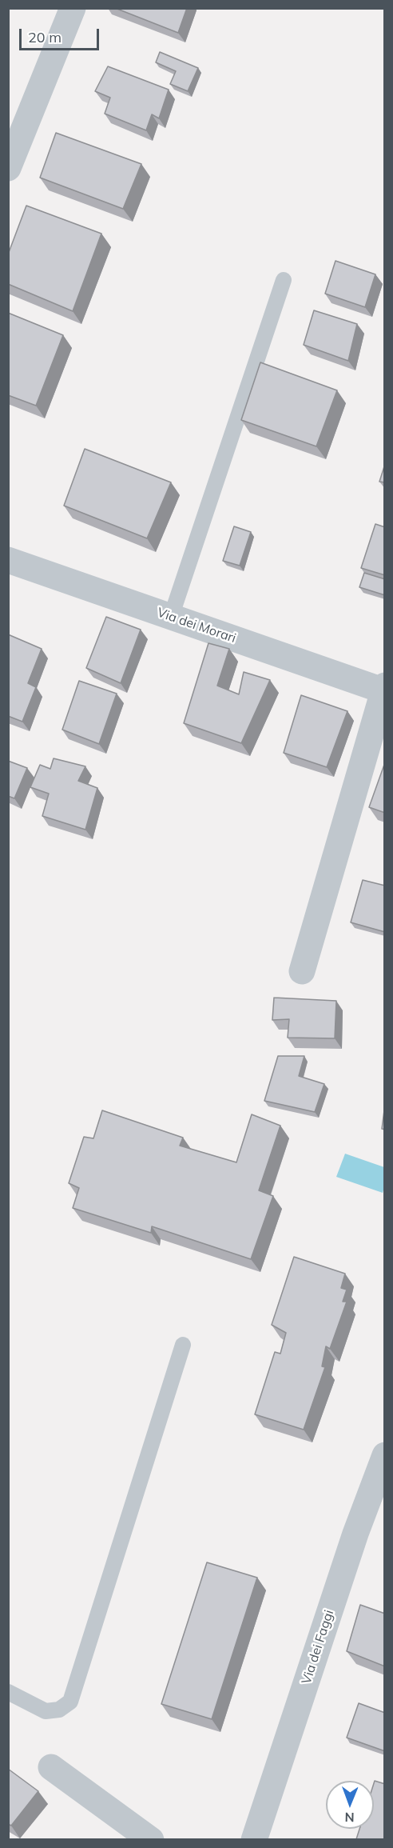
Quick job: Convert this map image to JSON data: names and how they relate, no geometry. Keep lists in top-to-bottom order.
{
  "streets": {
    "street": ["Via dei Morari", "Via dei Faggi"]
  },
  "scale_bar": "20 m",
  "north": "bottom"
}
